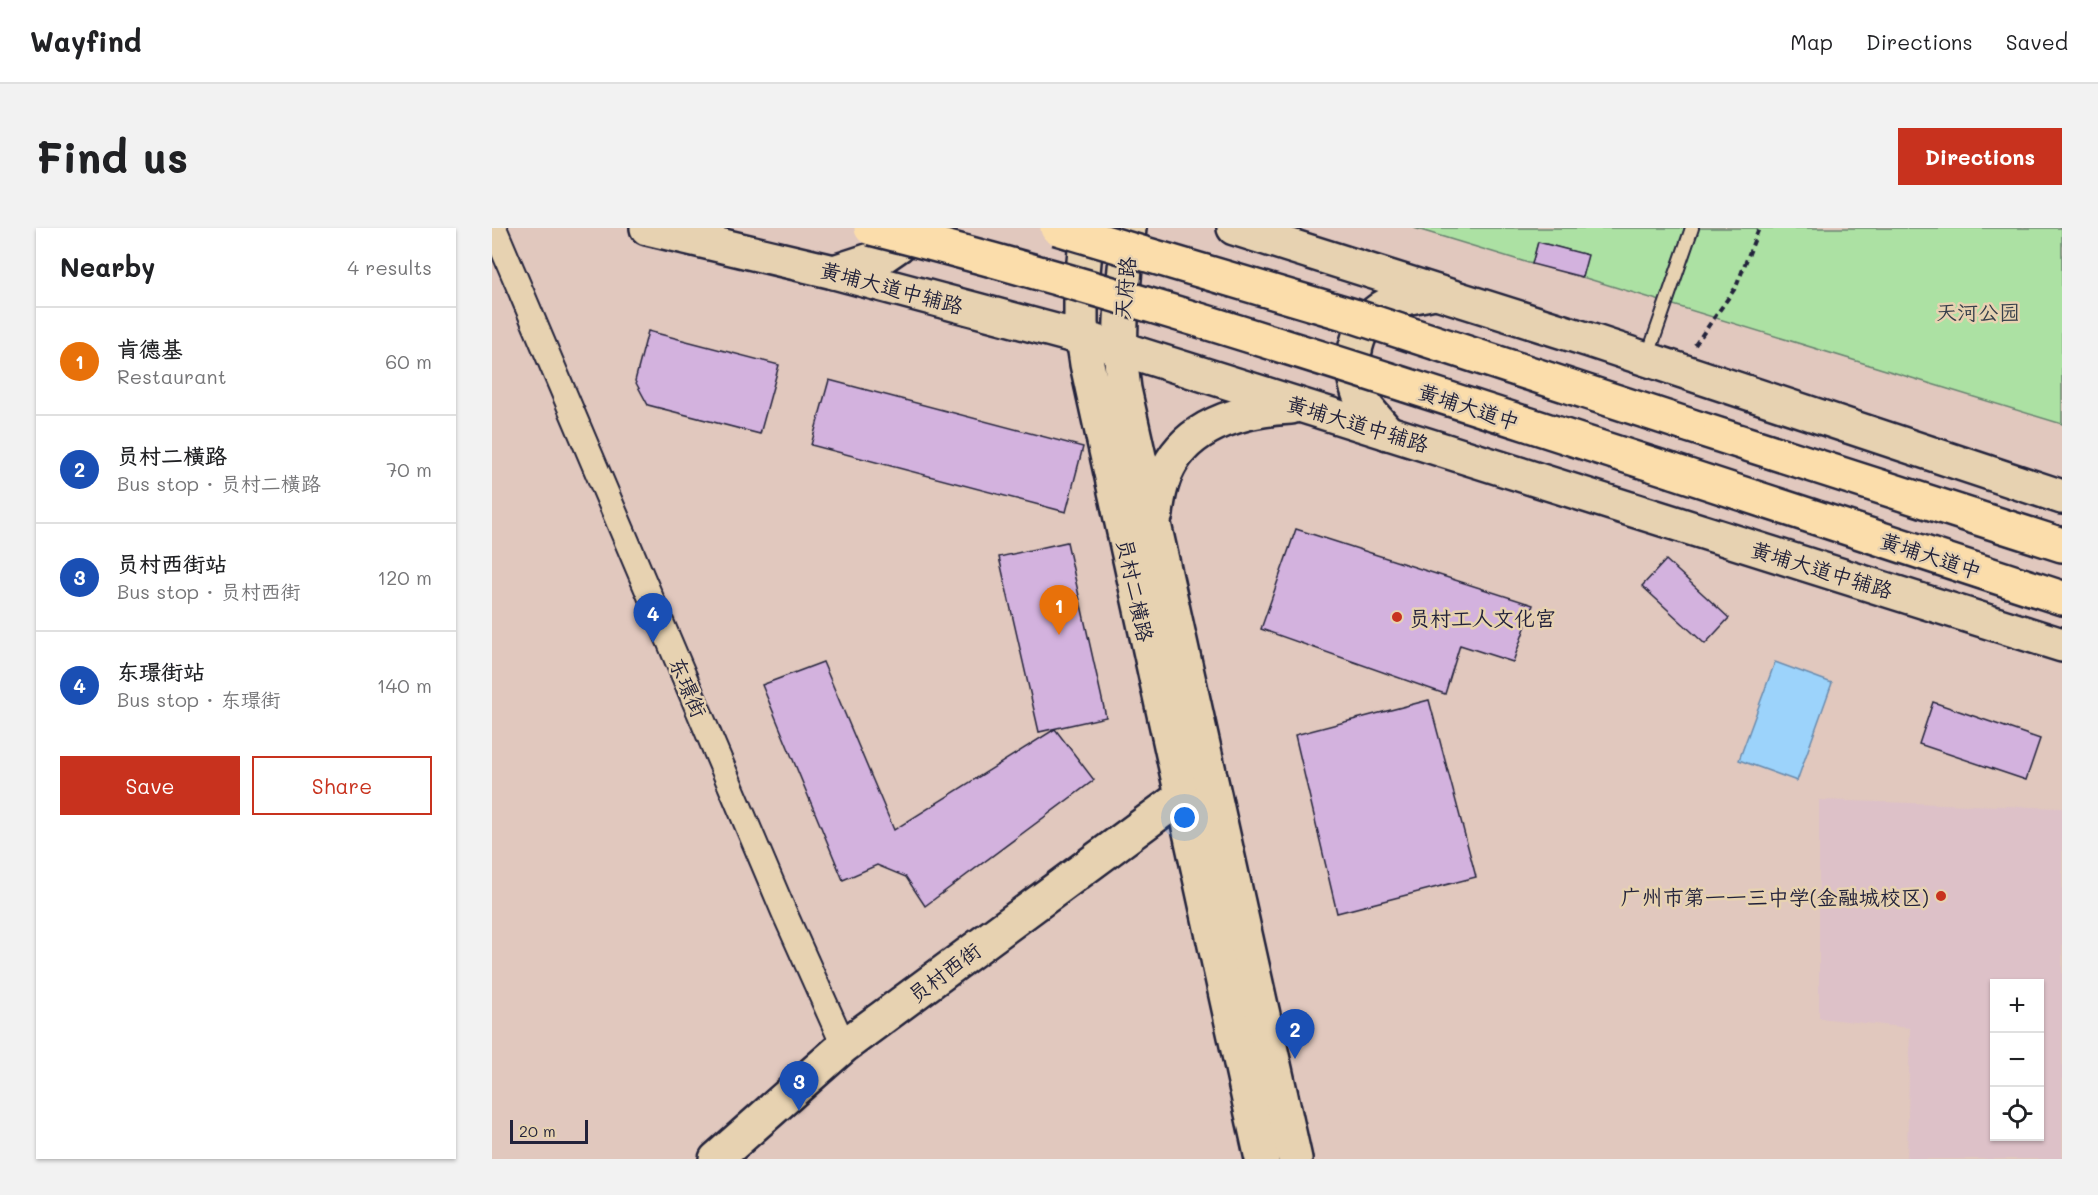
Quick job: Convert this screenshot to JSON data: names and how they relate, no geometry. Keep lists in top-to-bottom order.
{
  "streets": {
    "main road": [
      "黄埔大道中辅路",
      "天府路",
      "黄埔大道中",
      "员村二横路",
      "员村西街"
    ],
    "street": ["东璟街"]
  },
  "crossings": [
    ["黄埔大道中辅路", "天府路"],
    ["黄埔大道中辅路", "员村二横路"],
    ["天府路", "员村二横路"],
    ["员村二横路", "员村西街"],
    ["东璟街", "员村西街"]
  ],
  "parks": ["天河公园"],
  "places": ["员村工人文化宫", "广州市第一一三中学(金融城校区)"],
  "scale_bar": "20 m",
  "page": {
    "header": "Wayfind",
    "nav": ["Map", "Directions", "Saved"],
    "buttons": [
      "Directions",
      ["Save", "Share"]
    ],
    "title": "Find us",
    "heading": ["Nearby", "4 results"],
    "list": [
      {
        "mark": "1",
        "name": "肯德基",
        "note": "Restaurant",
        "value": "60 m"
      },
      {
        "mark": "2",
        "name": "员村二横路",
        "note": "Bus stop · 员村二横路",
        "value": "70 m"
      },
      {
        "mark": "3",
        "name": "员村西街站",
        "note": "Bus stop · 员村西街",
        "value": "120 m"
      },
      {
        "mark": "4",
        "name": "东璟街站",
        "note": "Bus stop · 东璟街",
        "value": "140 m"
      }
    ],
    "pins": [
      "1",
      "4",
      "2",
      "3"
    ],
    "map_buttons": ["+", "−"],
    "scale": "20 m"
  }
}
